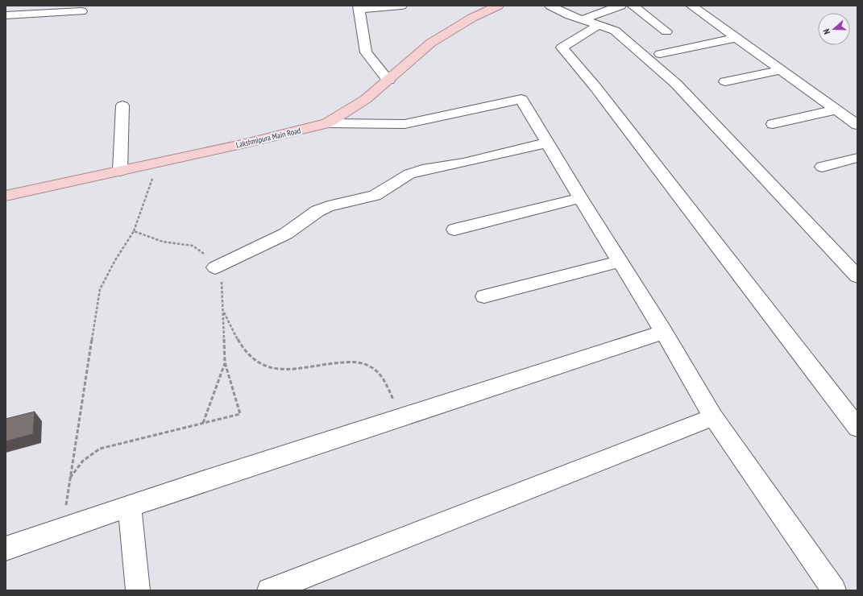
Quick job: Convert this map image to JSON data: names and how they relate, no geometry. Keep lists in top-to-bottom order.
{
  "streets": {
    "main road": ["Lakshmipura Main Road"]
  },
  "north": "left"
}
